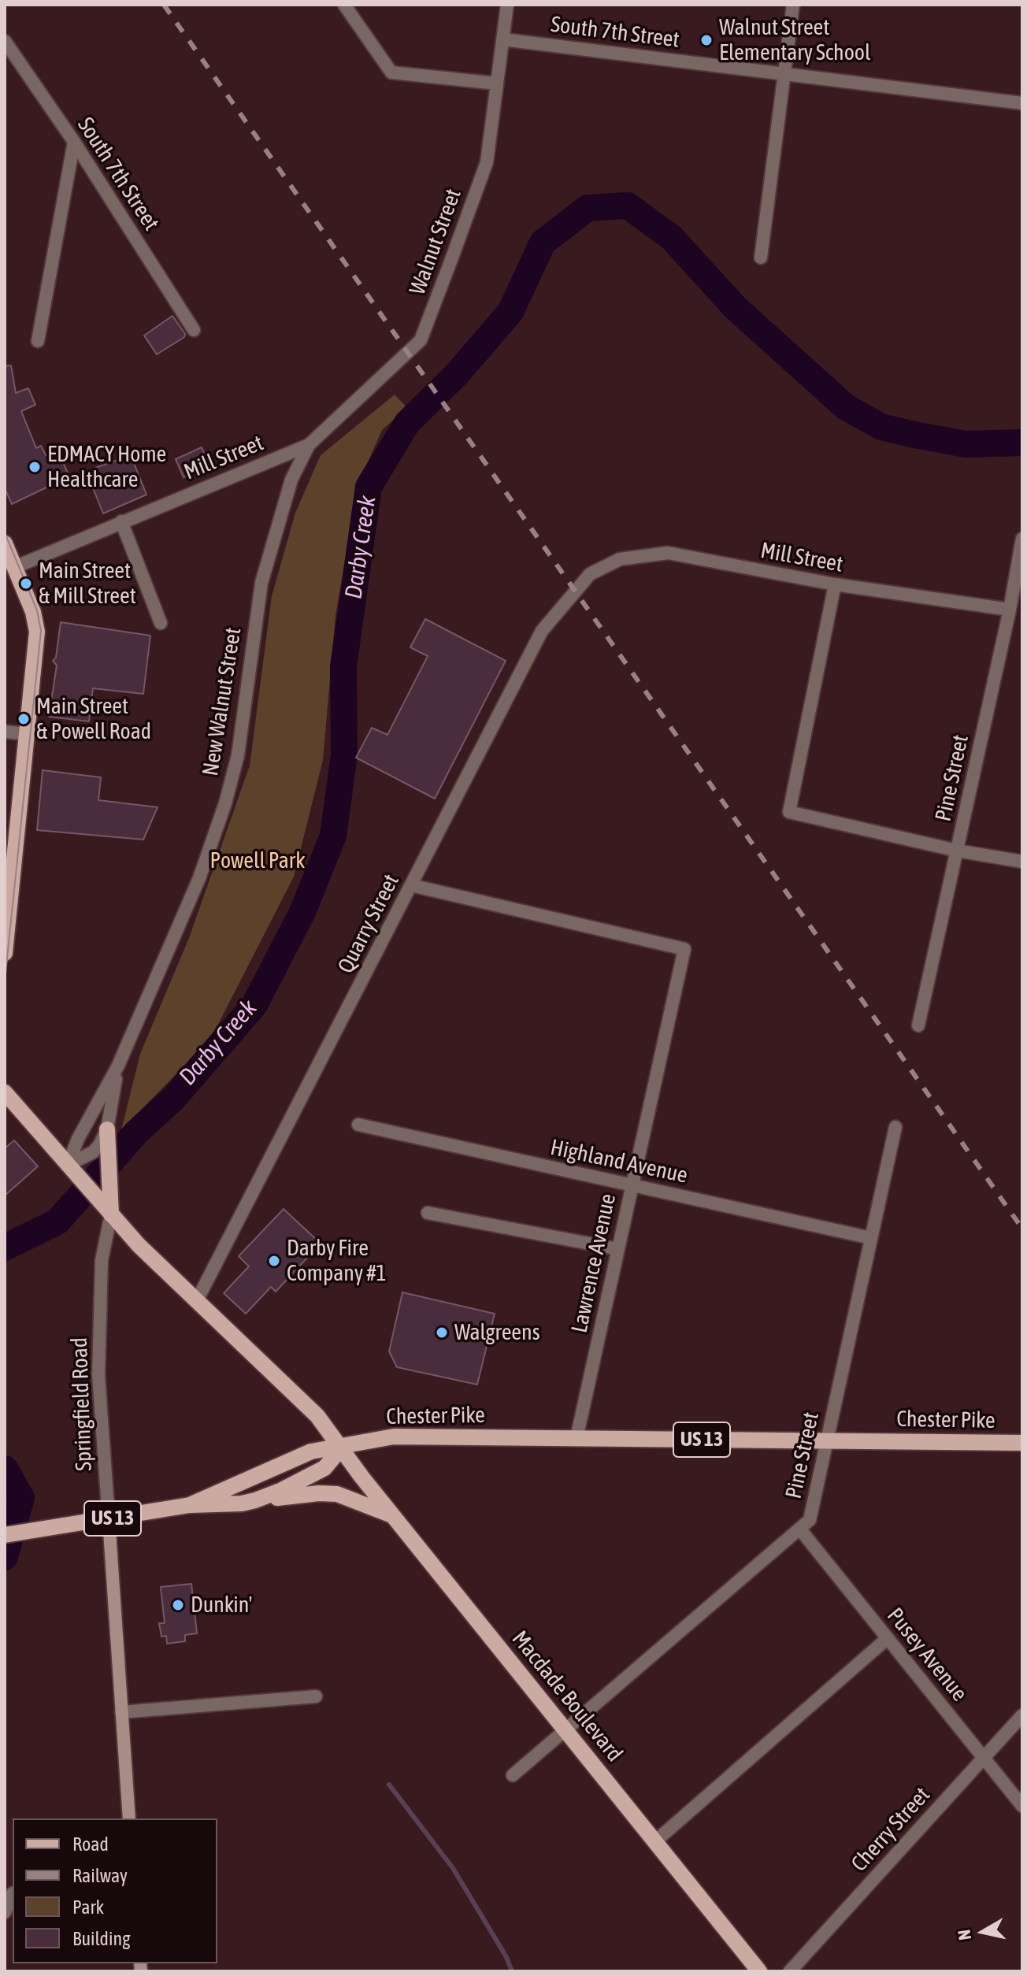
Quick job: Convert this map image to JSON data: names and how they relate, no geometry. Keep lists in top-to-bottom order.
{
  "streets": {
    "main road": [
      "Springfield Road",
      "Chester Pike",
      "US 13",
      "Macdade Boulevard"
    ],
    "street": [
      "South 7th Street",
      "Walnut Street",
      "Mill Street",
      "New Walnut Street",
      "Pine Street",
      "Quarry Street",
      "Highland Avenue",
      "Lawrence Avenue",
      "Pusey Avenue",
      "Cherry Street"
    ]
  },
  "crossings": [
    ["South 7th Street", "Walnut Street"],
    ["Walnut Street", "Mill Street"],
    ["Walnut Street", "New Walnut Street"],
    ["Mill Street", "New Walnut Street"],
    ["Mill Street", "Pine Street"],
    ["Mill Street", "Quarry Street"],
    ["Pine Street", "Highland Avenue"],
    ["Pine Street", "Chester Pike"],
    ["Pine Street", "Pusey Avenue"],
    ["Pine Street", "Macdade Boulevard"],
    ["Quarry Street", "Lawrence Avenue"],
    ["Highland Avenue", "Lawrence Avenue"],
    ["Lawrence Avenue", "Chester Pike"],
    ["Springfield Road", "US 13"],
    ["Chester Pike", "US 13"],
    ["Chester Pike", "Macdade Boulevard"],
    ["US 13", "Macdade Boulevard"],
    ["Pusey Avenue", "Cherry Street"]
  ],
  "water": ["Darby Creek"],
  "parks": ["Powell Park"],
  "places": [
    "Walnut Street Elementary School",
    "EDMACY Home Healthcare",
    "Main Street & Mill Street",
    "Main Street & Powell Road",
    "Darby Fire Company #1",
    "Walgreens",
    "Dunkin'"
  ],
  "legend": [
    "Road",
    "Railway",
    "Park",
    "Building"
  ],
  "north": "left"
}
